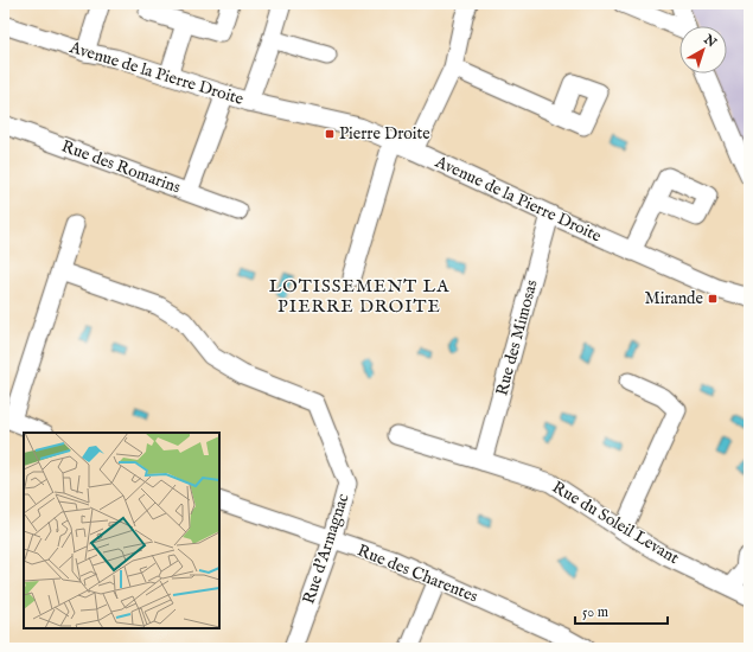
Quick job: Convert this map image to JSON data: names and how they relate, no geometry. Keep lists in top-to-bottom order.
{
  "streets": {
    "street": [
      "Avenue de la Pierre Droite",
      "Rue des Romarins",
      "Rue des Mimosas",
      "Rue du Soleil Levant",
      "Rue d'Armagnac",
      "Rue des Charentes"
    ]
  },
  "crossings": [
    ["Avenue de la Pierre Droite", "Rue des Mimosas"],
    ["Rue des Mimosas", "Rue du Soleil Levant"],
    ["Rue d'Armagnac", "Rue des Charentes"]
  ],
  "districts": ["LOTISSEMENT LA PIERRE DROITE"],
  "places": {
    "transit": ["Pierre Droite", "Mirande"]
  },
  "scale_bar": "50 m",
  "north": "top right"
}
